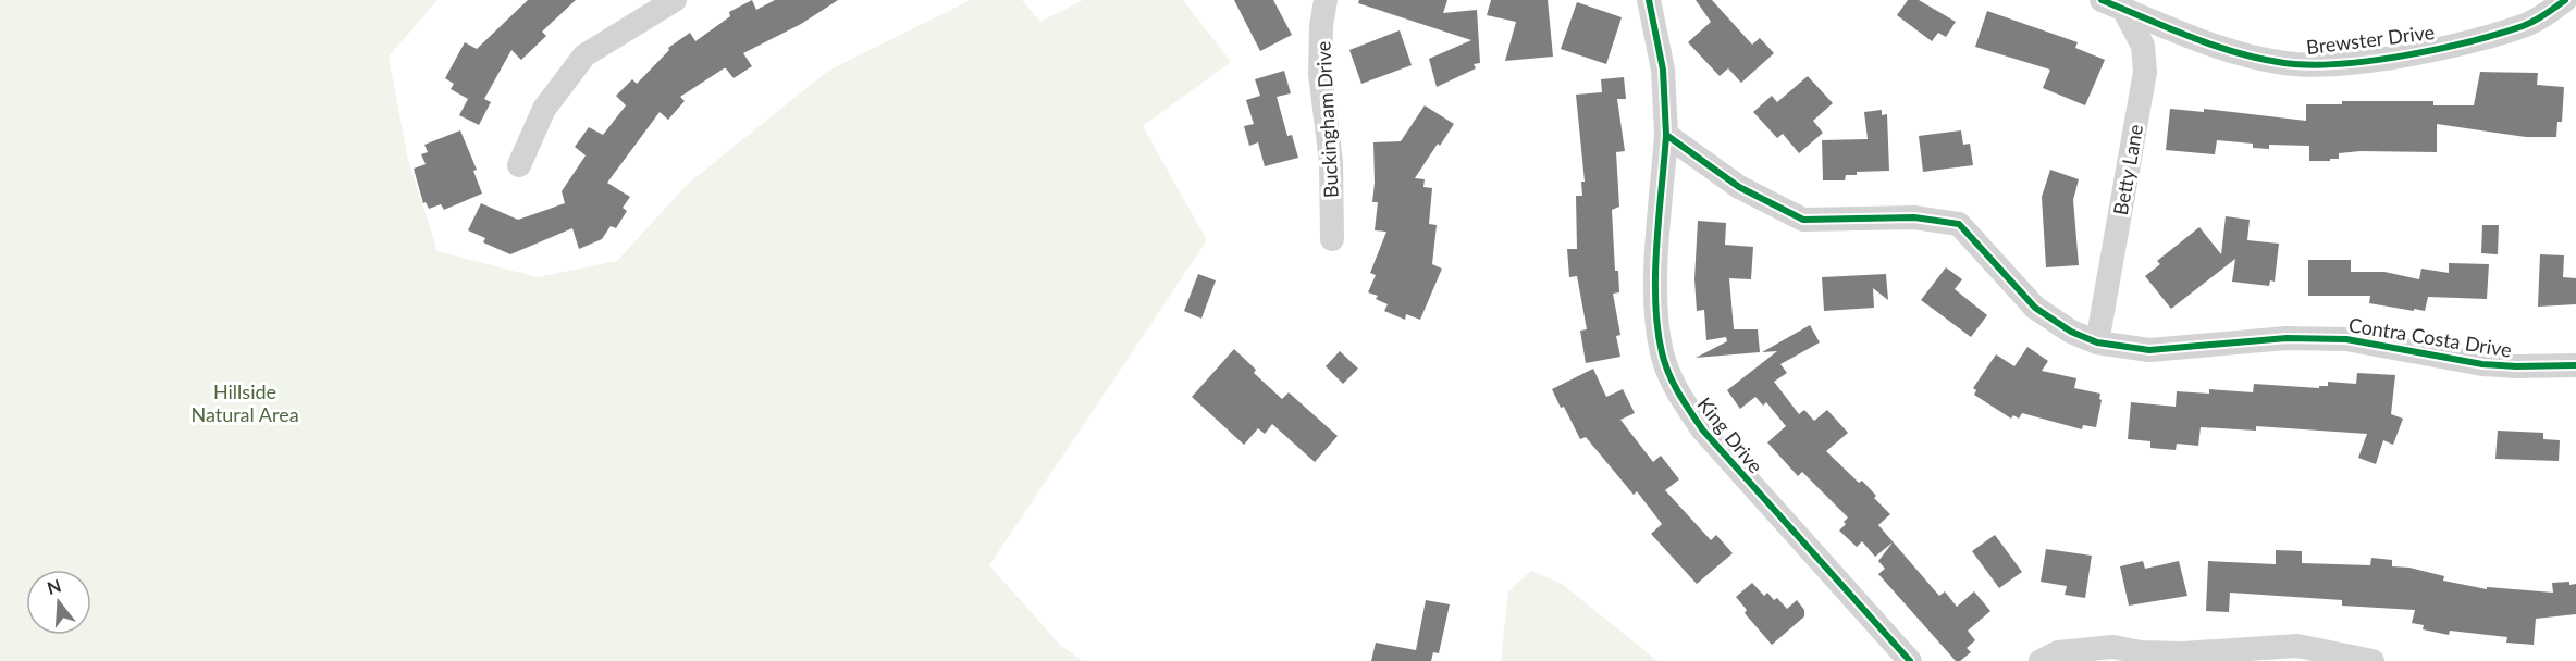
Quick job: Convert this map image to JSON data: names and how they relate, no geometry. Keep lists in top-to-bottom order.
{
  "streets": {
    "street": [
      "Brewster Drive",
      "Buckingham Drive",
      "Betty Lane",
      "Contra Costa Drive",
      "King Drive"
    ]
  },
  "crossings": [
    ["Brewster Drive", "Betty Lane"],
    ["Betty Lane", "Contra Costa Drive"],
    ["Contra Costa Drive", "King Drive"]
  ],
  "parks": ["Hillside Natural Area"],
  "north": "top"
}
